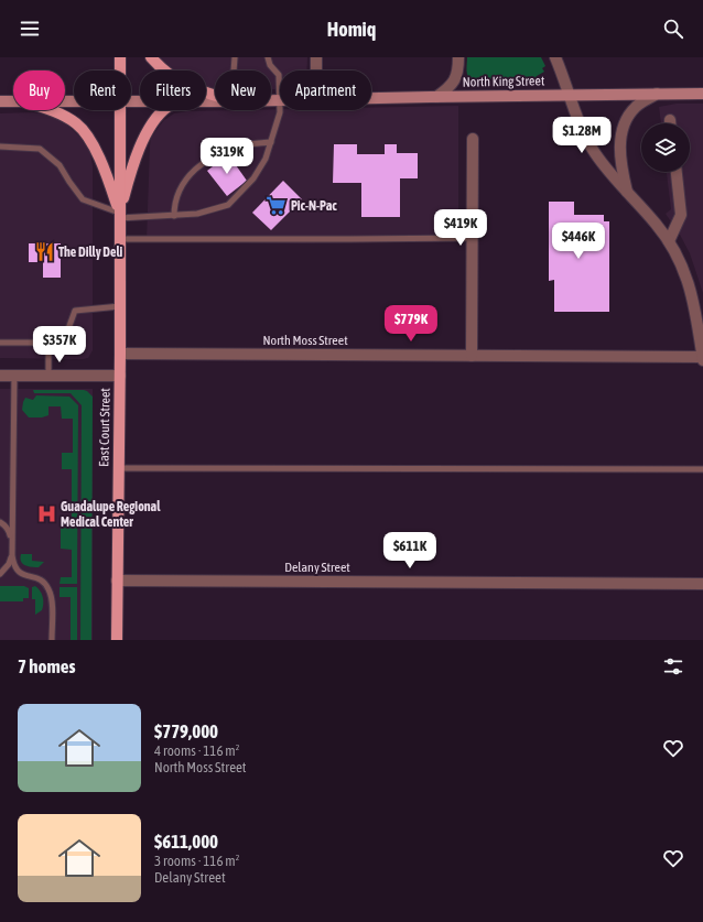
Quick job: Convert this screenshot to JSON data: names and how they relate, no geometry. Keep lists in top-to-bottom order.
{
  "streets": {
    "main road": ["North King Street", "East Court Street"],
    "street": ["North Moss Street", "Delany Street"]
  },
  "crossings": [
    ["North Moss Street", "East Court Street"],
    ["East Court Street", "Delany Street"]
  ],
  "places": {
    "supermarket": ["Pic-N-Pac"],
    "restaurant": ["The Dilly Deli"],
    "hospital": ["Guadalupe Regional Medical Center"]
  },
  "page": {
    "header": "Homiq",
    "chip": [
      "Buy",
      "Rent",
      "Filters",
      "New",
      "Apartment"
    ],
    "price": [
      "$1.28M",
      "$319K",
      "$419K",
      "$446K",
      "$779K",
      "$357K",
      "$611K"
    ],
    "heading": "7 homes",
    "list": [
      {
        "name": "$779,000",
        "note": "4 rooms · 116 m² · North Moss Street"
      },
      {
        "name": "$611,000",
        "note": "3 rooms · 116 m² · Delany Street"
      }
    ]
  }
}
